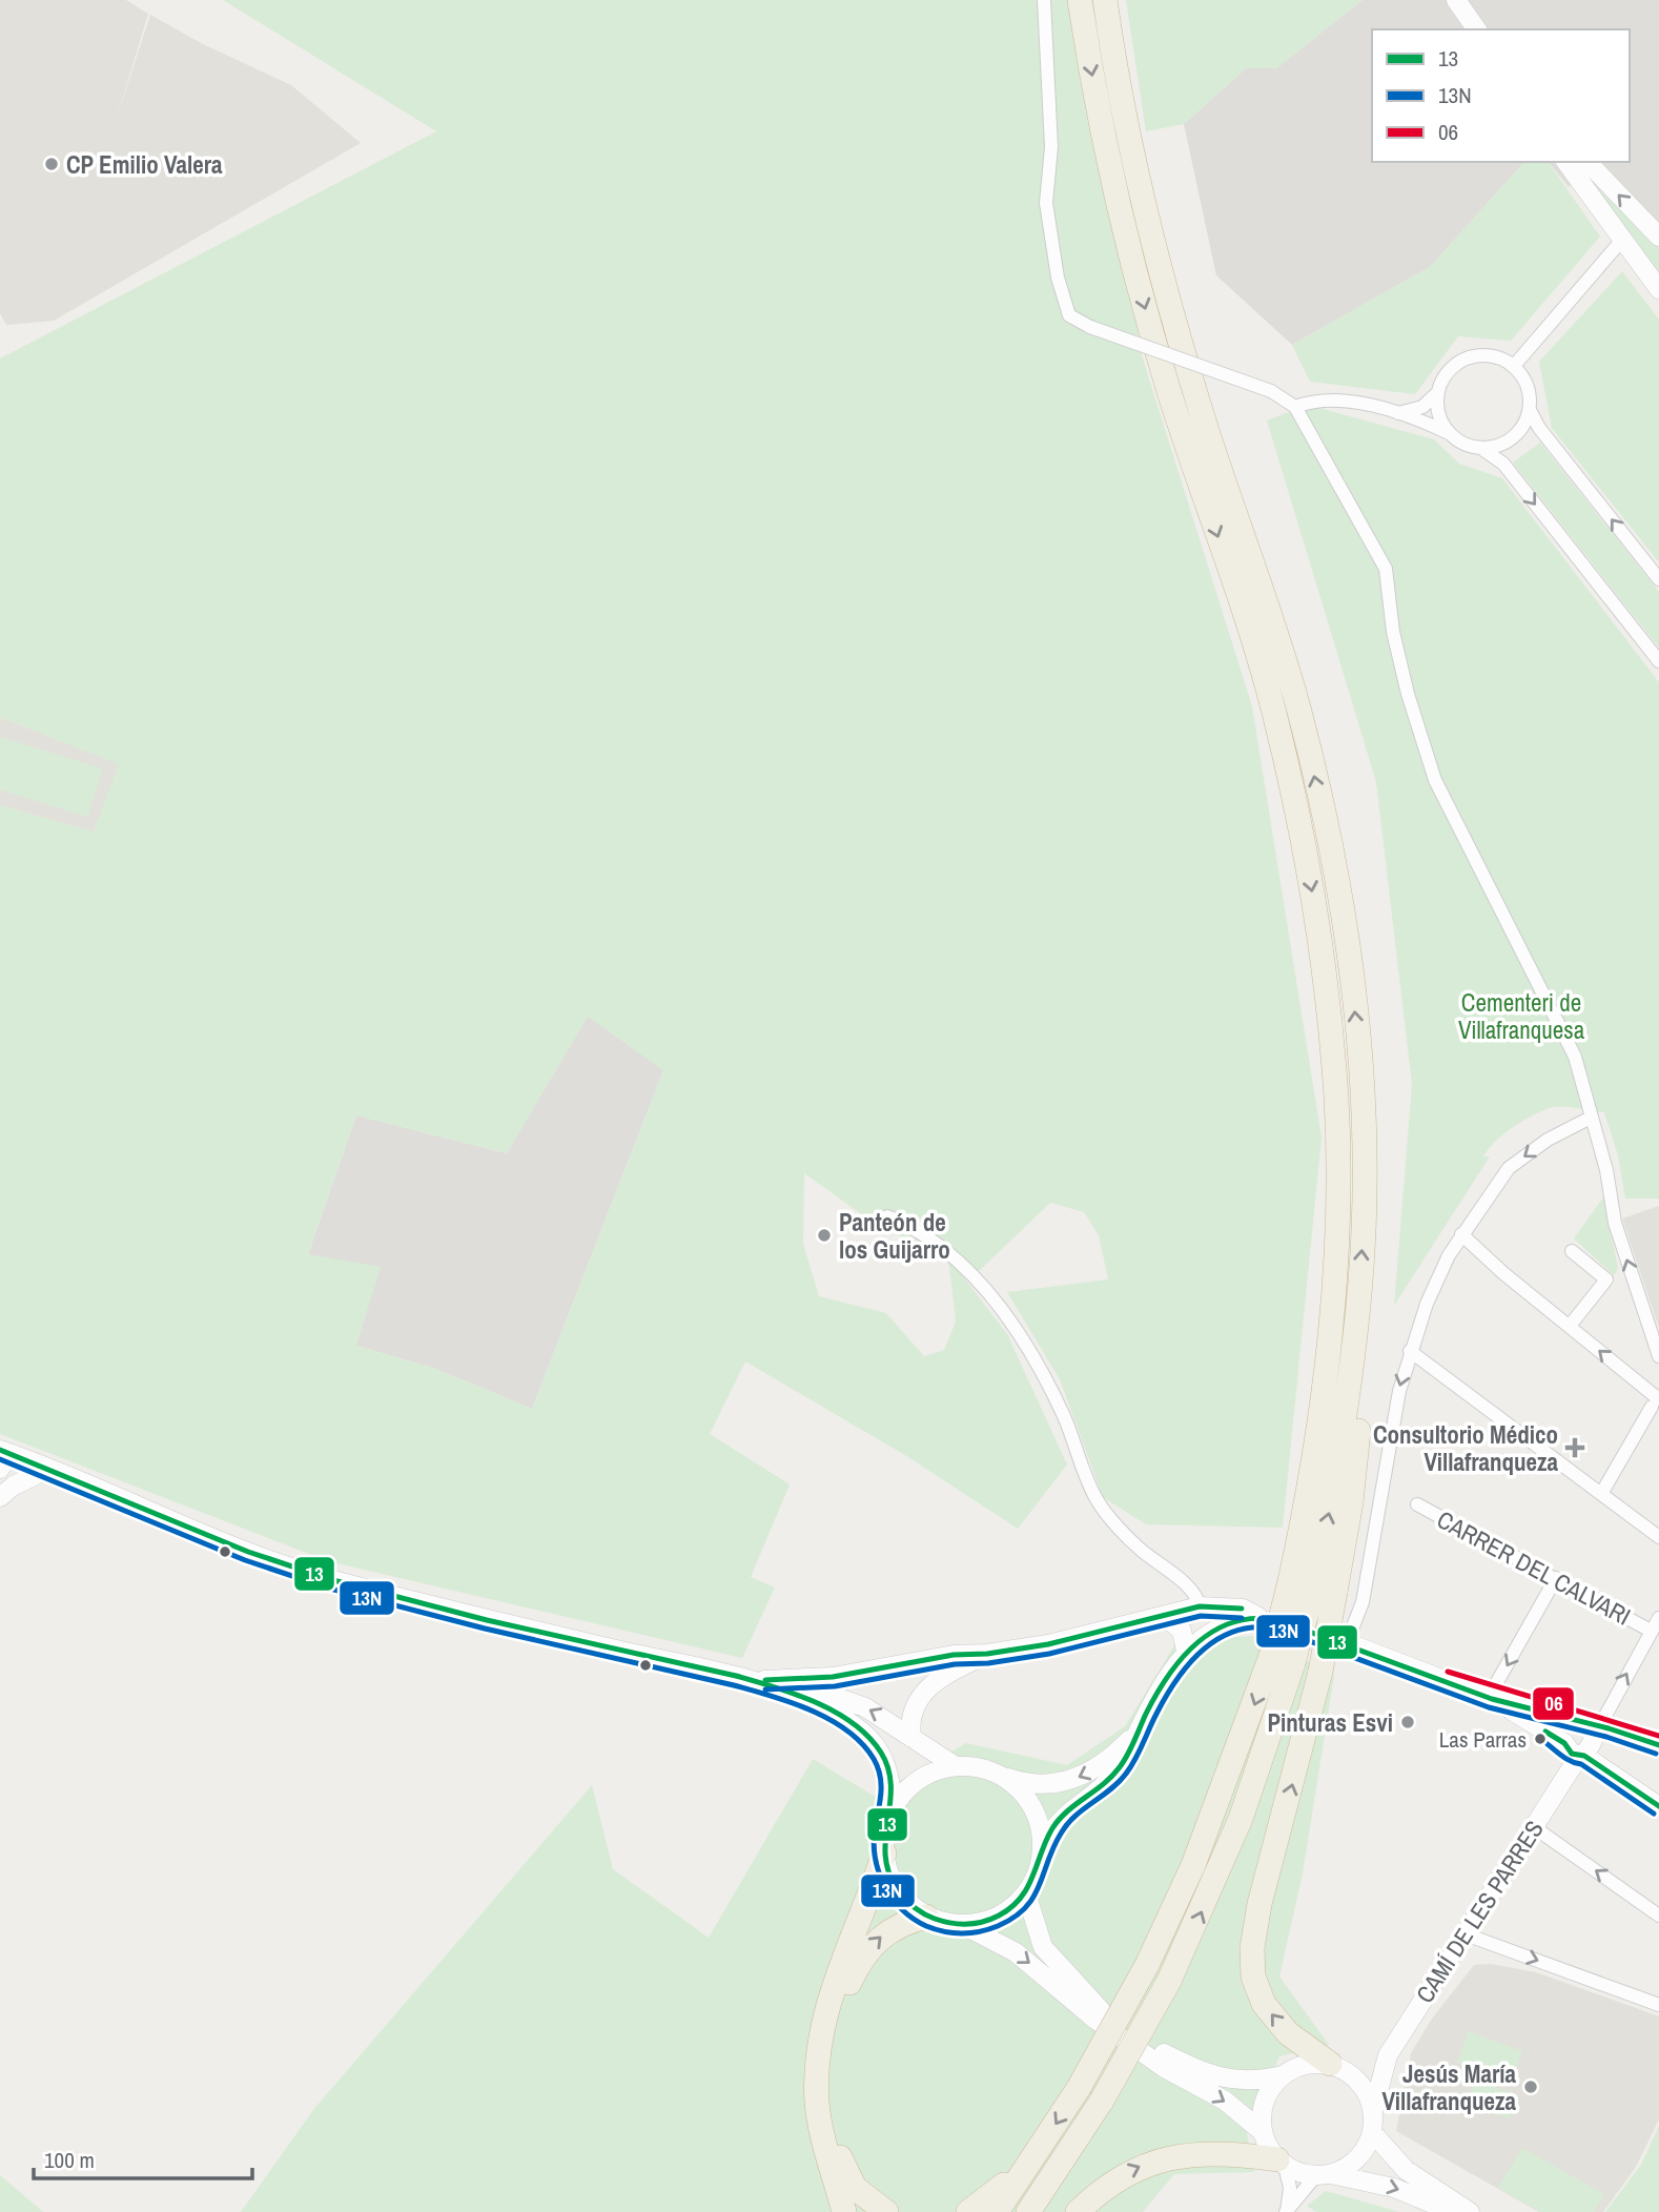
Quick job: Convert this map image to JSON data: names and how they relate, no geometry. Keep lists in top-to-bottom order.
{
  "streets": {
    "main road": ["CAMÍ DE LES PARRES"],
    "street": ["CARRER DEL CALVARI"]
  },
  "parks": ["Cementeri de Villafranquesa"],
  "places": {
    "other": [
      "CP Emilio Valera",
      "Panteón de los Guijarro",
      "Pinturas Esvi",
      "Las Parras",
      "Jesús María Villafranqueza"
    ],
    "health": ["Consultorio Médico Villafranqueza"]
  },
  "lines": ["transit line 13", "transit line 13N", "transit line 06"],
  "legend": ["13", "13N", "06"],
  "scale_bar": "100 m"
}
